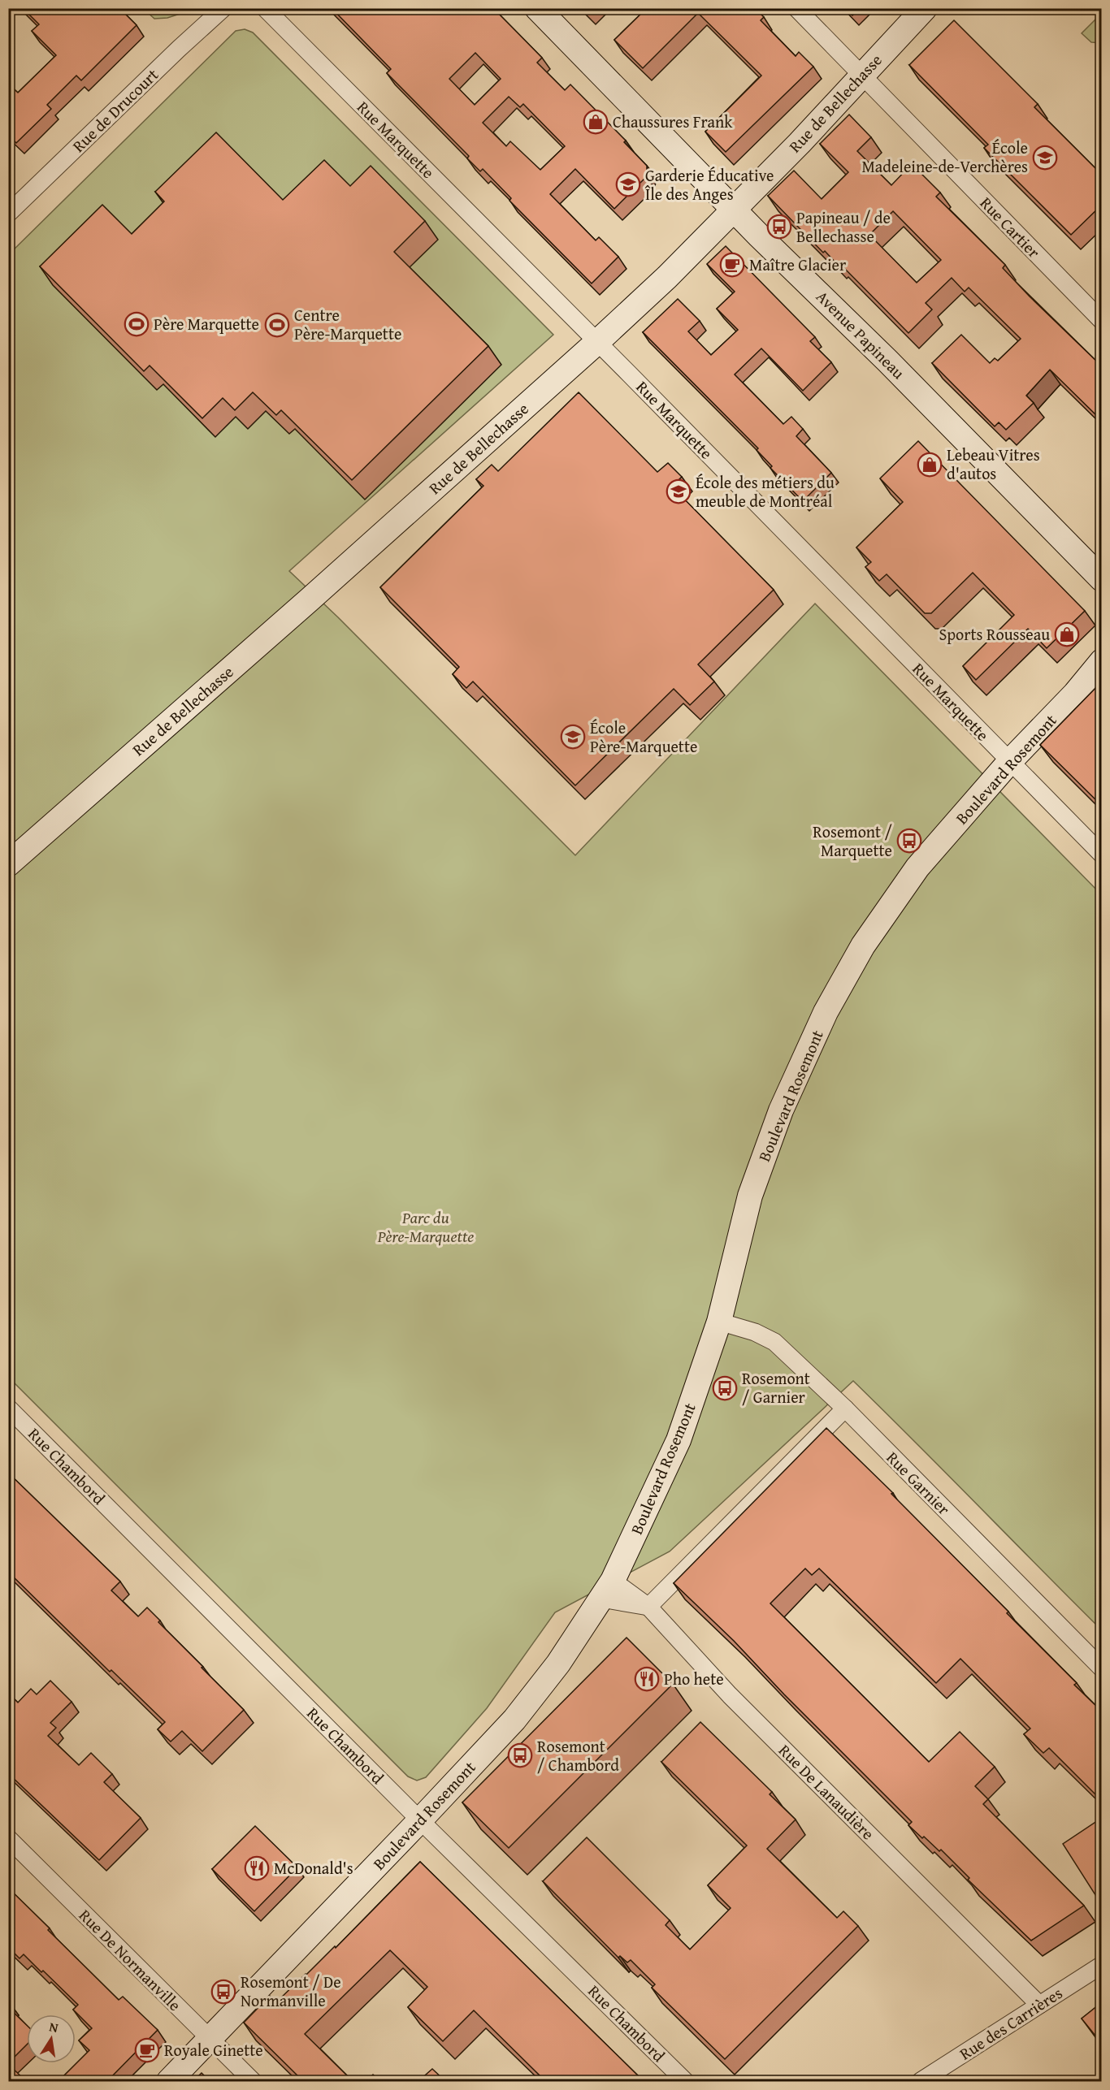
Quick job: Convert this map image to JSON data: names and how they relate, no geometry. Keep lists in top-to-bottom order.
{
  "streets": {
    "main road": ["Rue de Bellechasse", "Avenue Papineau", "Boulevard Rosemont"],
    "street": [
      "Rue de Drucourt",
      "Rue Marquette",
      "Rue Cartier",
      "Rue Chambord",
      "Rue Garnier",
      "Rue De Lanaudière",
      "Rue De Normanville",
      "Rue des Carrières"
    ]
  },
  "crossings": [
    ["Rue de Bellechasse", "Rue Marquette"],
    ["Rue de Bellechasse", "Rue Cartier"],
    ["Rue de Bellechasse", "Avenue Papineau"],
    ["Rue Marquette", "Boulevard Rosemont"],
    ["Boulevard Rosemont", "Rue Chambord"],
    ["Boulevard Rosemont", "Rue Garnier"],
    ["Boulevard Rosemont", "Rue De Normanville"],
    ["Rue De Lanaudière", "Rue des Carrières"]
  ],
  "parks": ["Parc du Père-Marquette"],
  "places": {
    "shop": ["Chaussures Frank", "Lebeau Vitres d'autos", "Sports Rousseau"],
    "school or university": [
      "École Madeleine-de-Verchères",
      "Garderie Éducative Île des Anges",
      "École des métiers du meuble de Montréal",
      "École Père-Marquette"
    ],
    "bus stop": [
      "Papineau / de Bellechasse",
      "Rosemont / Marquette",
      "Rosemont / Garnier",
      "Rosemont / Chambord",
      "Rosemont / De Normanville"
    ],
    "cafe": ["Maître Glacier", "Royale Ginette"],
    "sports": ["Père Marquette", "Centre Père-Marquette"],
    "restaurant": ["Pho hete", "McDonald's"]
  },
  "north": "top"
}
